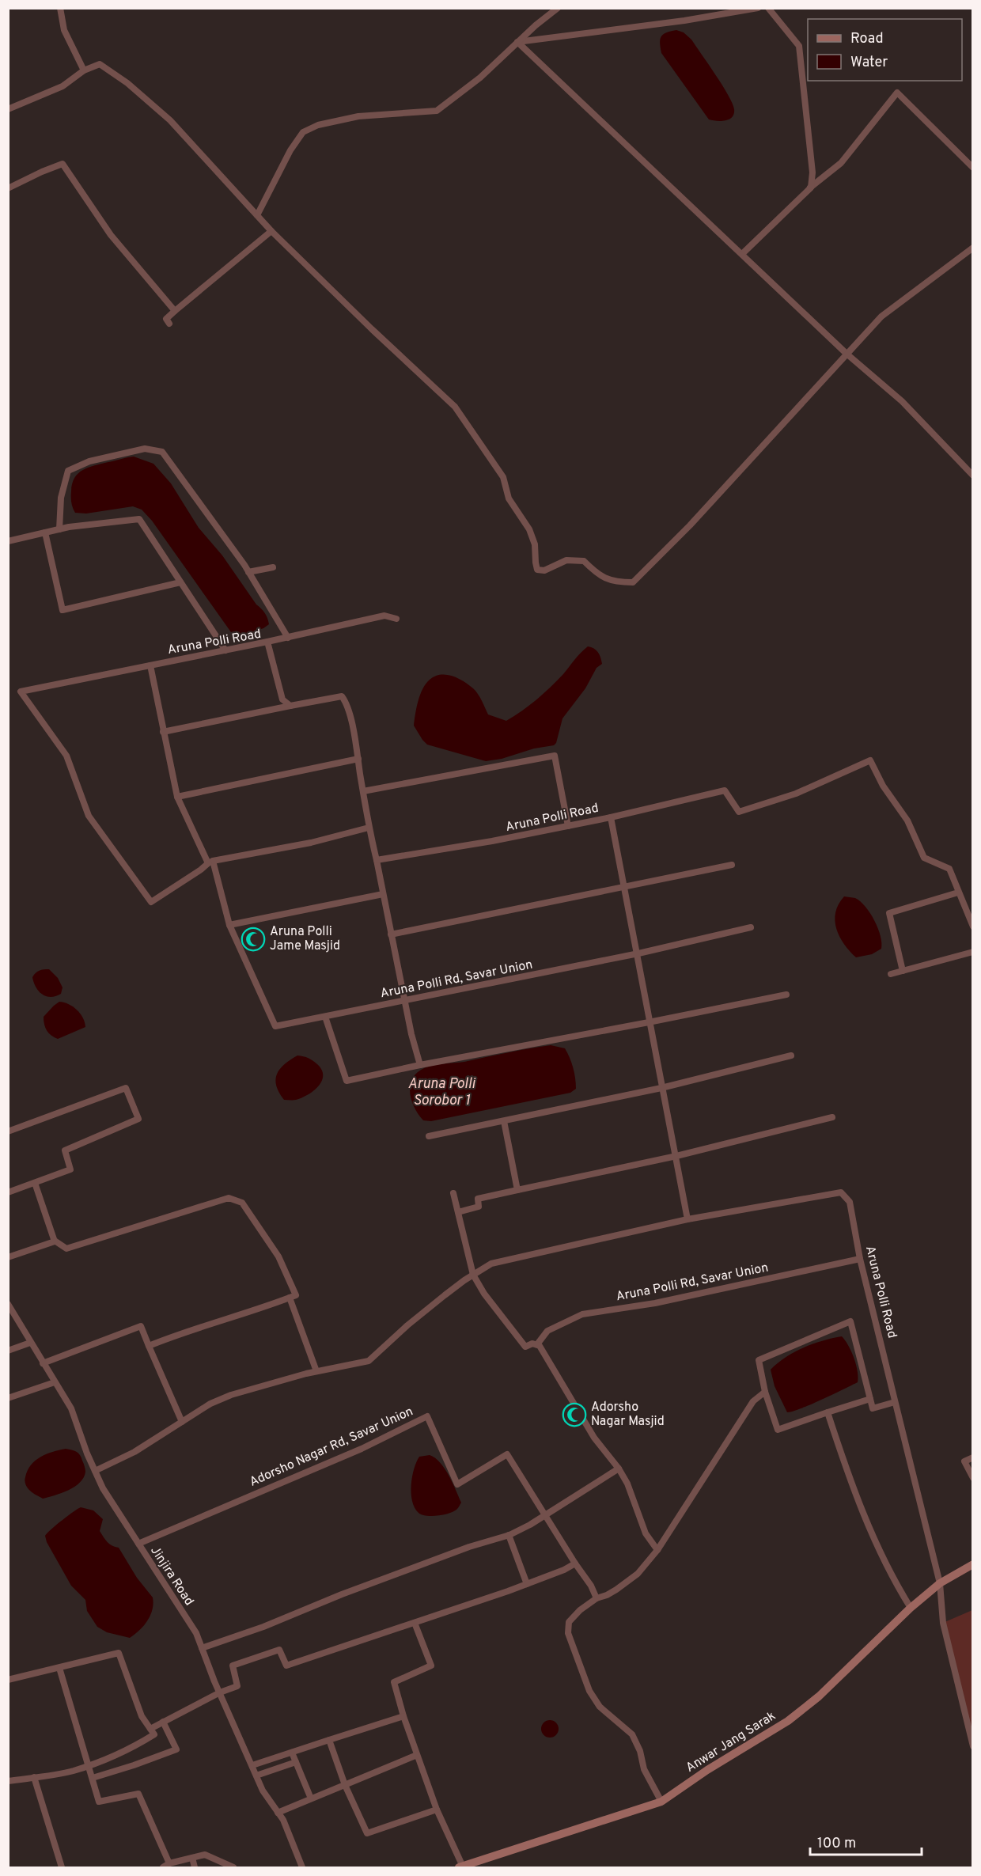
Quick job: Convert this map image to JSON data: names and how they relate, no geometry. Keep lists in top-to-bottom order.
{
  "streets": {
    "main road": ["Anwar Jang Sarak"],
    "street": [
      "Aruna Polli Road",
      "Aruna Polli Rd, Savar Union",
      "Adorsho Nagar Rd, Savar Union",
      "Jinjira Road"
    ]
  },
  "crossings": [
    ["Aruna Polli Road", "Aruna Polli Rd, Savar Union"],
    ["Aruna Polli Road", "Anwar Jang Sarak"],
    ["Adorsho Nagar Rd, Savar Union", "Jinjira Road"]
  ],
  "water": ["Aruna Polli Sorobor 1"],
  "places": {
    "mosque": ["Aruna Polli Jame Masjid", "Adorsho Nagar Masjid"]
  },
  "legend": ["Road", "Water"],
  "scale_bar": "100 m"
}
